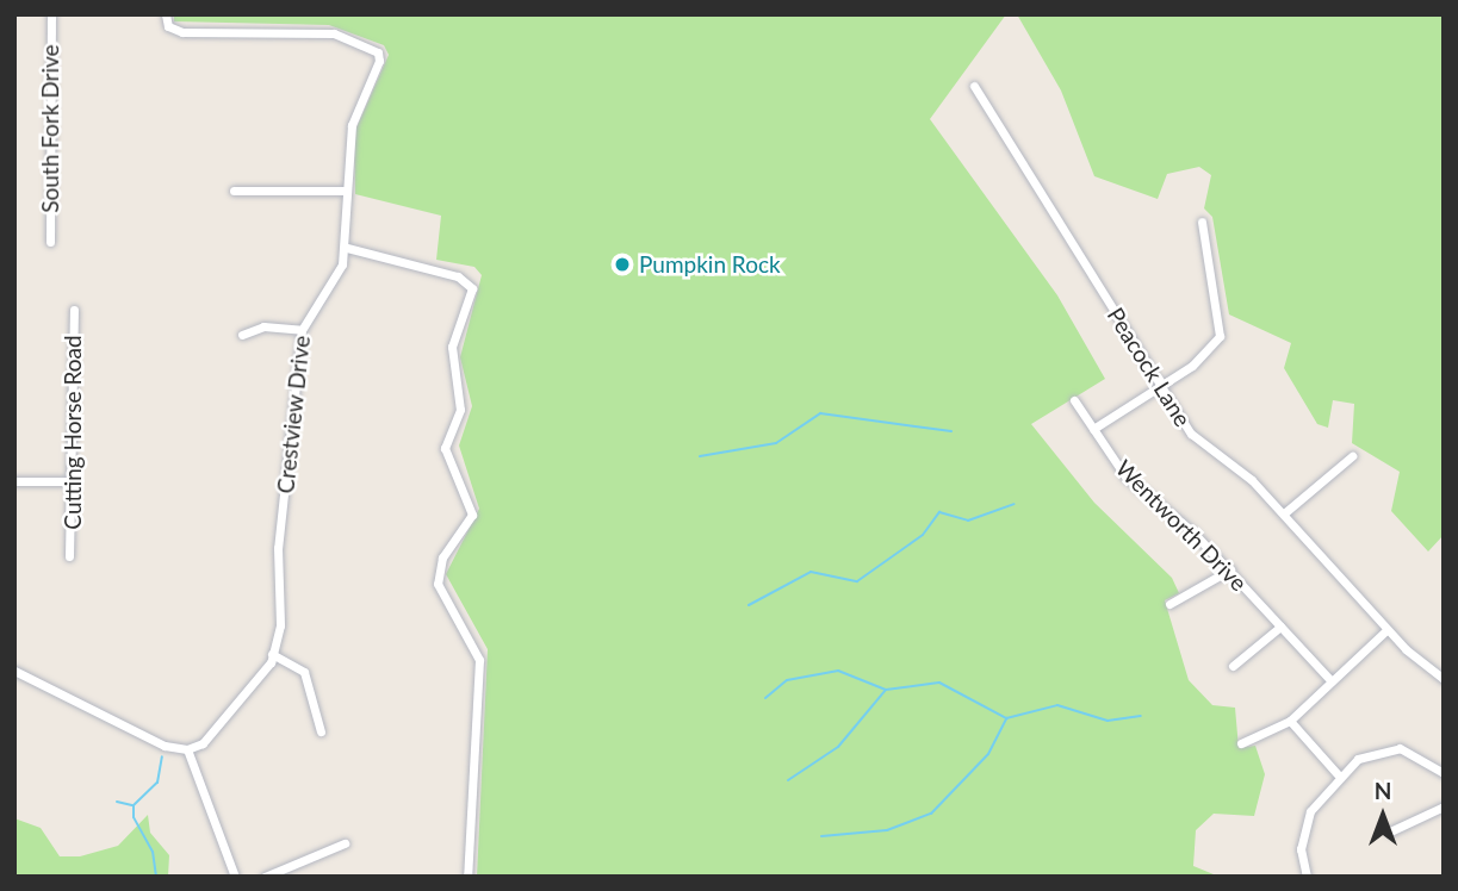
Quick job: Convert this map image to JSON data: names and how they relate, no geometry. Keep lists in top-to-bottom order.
{
  "streets": {
    "street": [
      "South Fork Drive",
      "Peacock Lane",
      "Crestview Drive",
      "Cutting Horse Road",
      "Wentworth Drive"
    ]
  },
  "places": ["Pumpkin Rock"],
  "north": "top"
}
